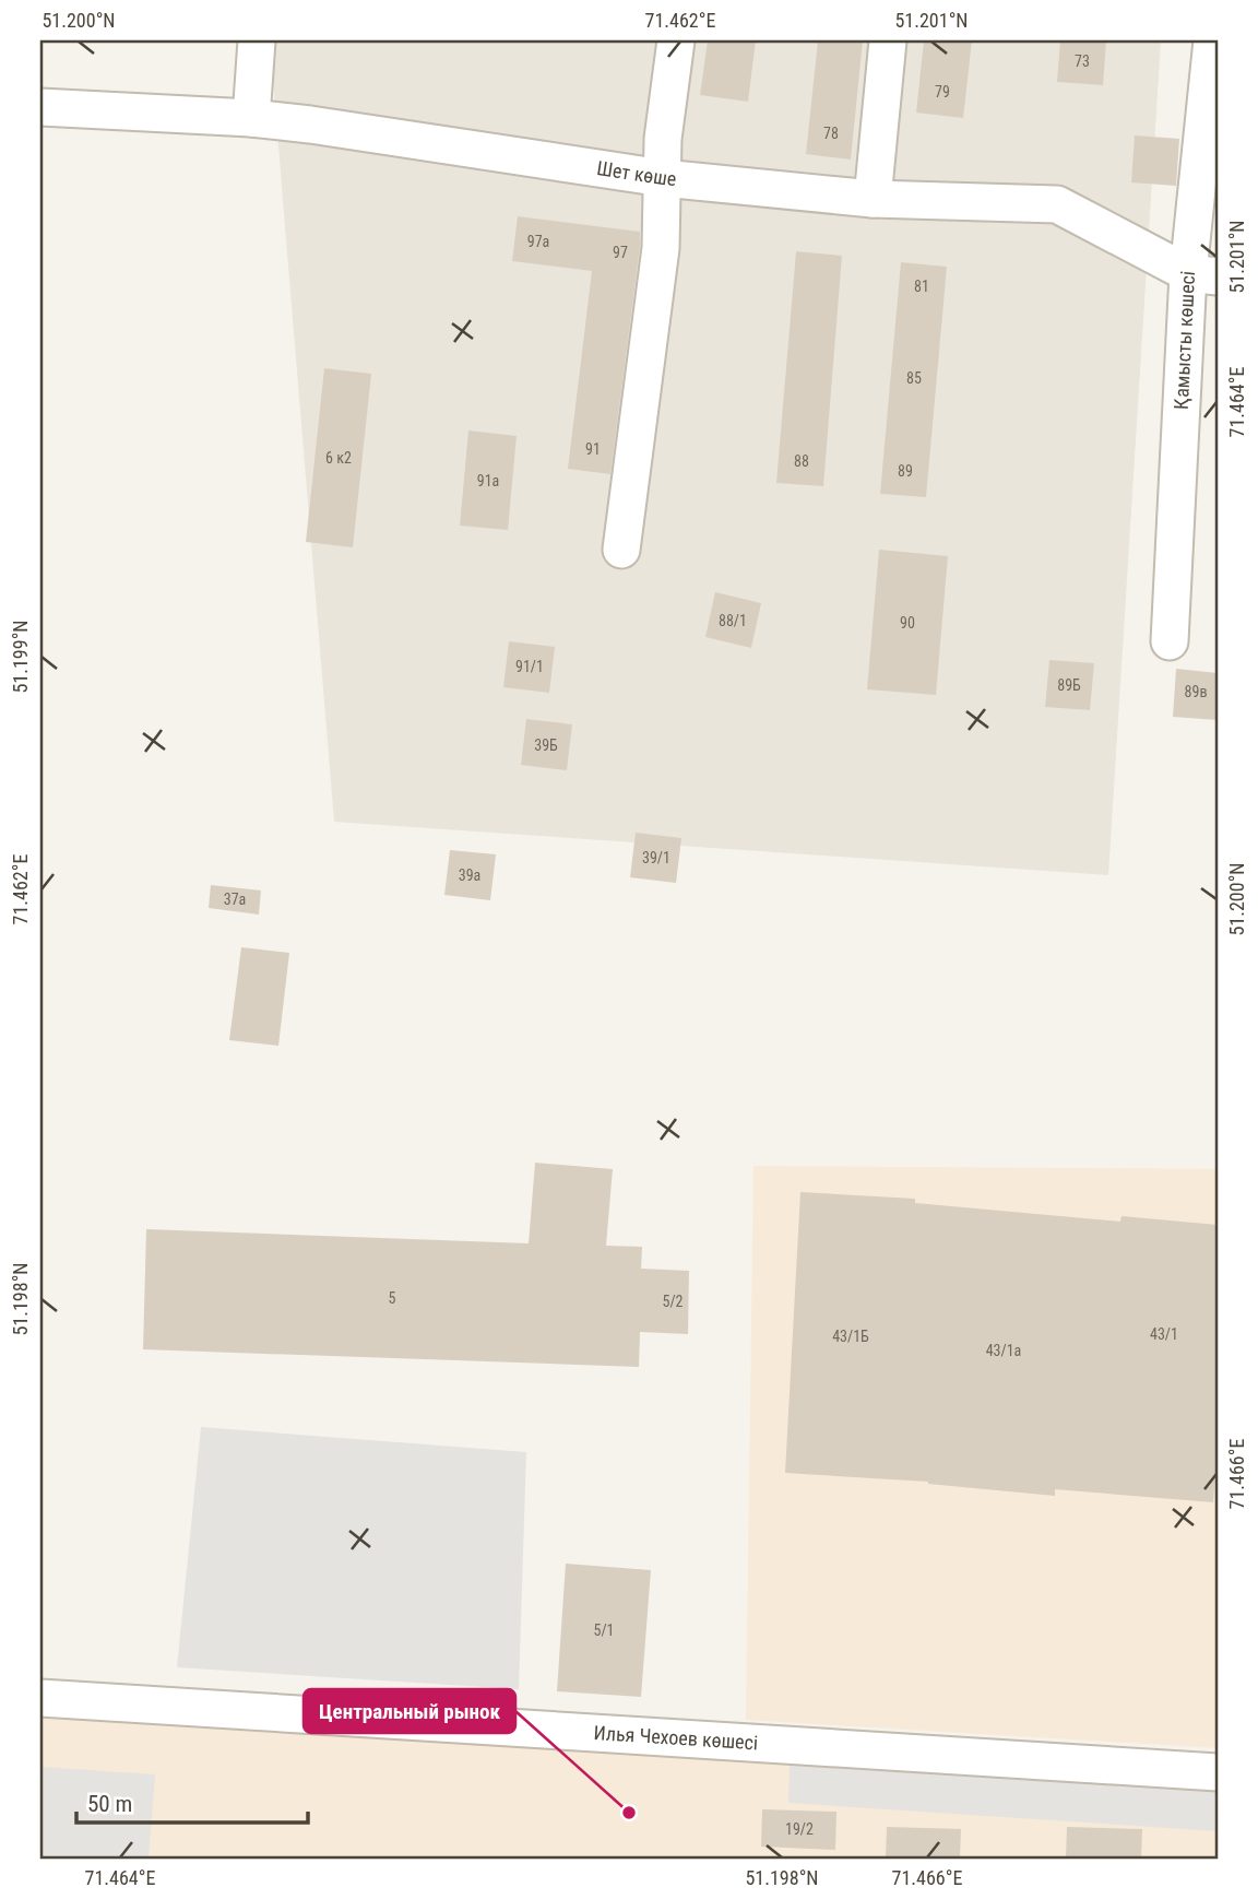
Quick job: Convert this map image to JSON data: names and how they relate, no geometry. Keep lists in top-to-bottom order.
{
  "streets": {
    "street": ["Шет көше", "Қамысты көшесі", "Илья Чехоев көшесі"]
  },
  "crossings": [
    ["Шет көше", "Қамысты көшесі"]
  ],
  "places": ["Центральный рынок"],
  "house_numbers": [
    "73",
    "79",
    "78",
    "97а",
    "97",
    "81",
    "85",
    "91",
    "6 к2",
    "88",
    "89",
    "91а",
    "88/1",
    "90",
    "91/1",
    "89Б",
    "89в",
    "39Б",
    "39/1",
    "39а",
    "37а",
    "5",
    "5/2",
    "43/1",
    "43/1Б",
    "43/1а",
    "5/1",
    "19/2"
  ],
  "scale_bar": "50 m",
  "coordinates": [
    "51.200°N",
    "71.462°E",
    "51.201°N",
    "71.464°E",
    "51.199°N",
    "51.198°N",
    "71.466°E"
  ]
}
